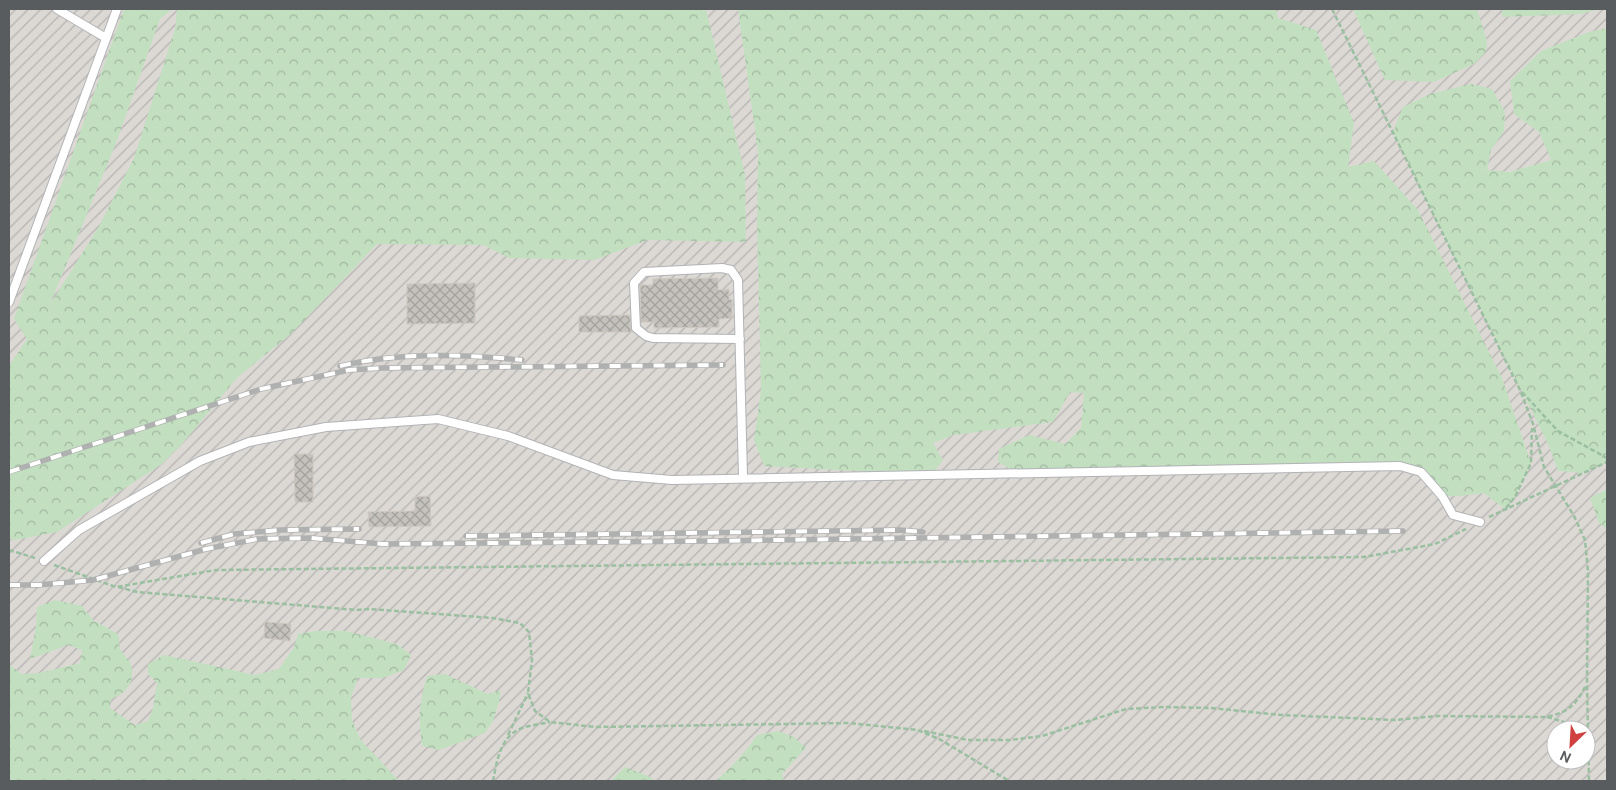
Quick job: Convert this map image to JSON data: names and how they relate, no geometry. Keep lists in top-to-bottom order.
{
  "north": "bottom left"
}
